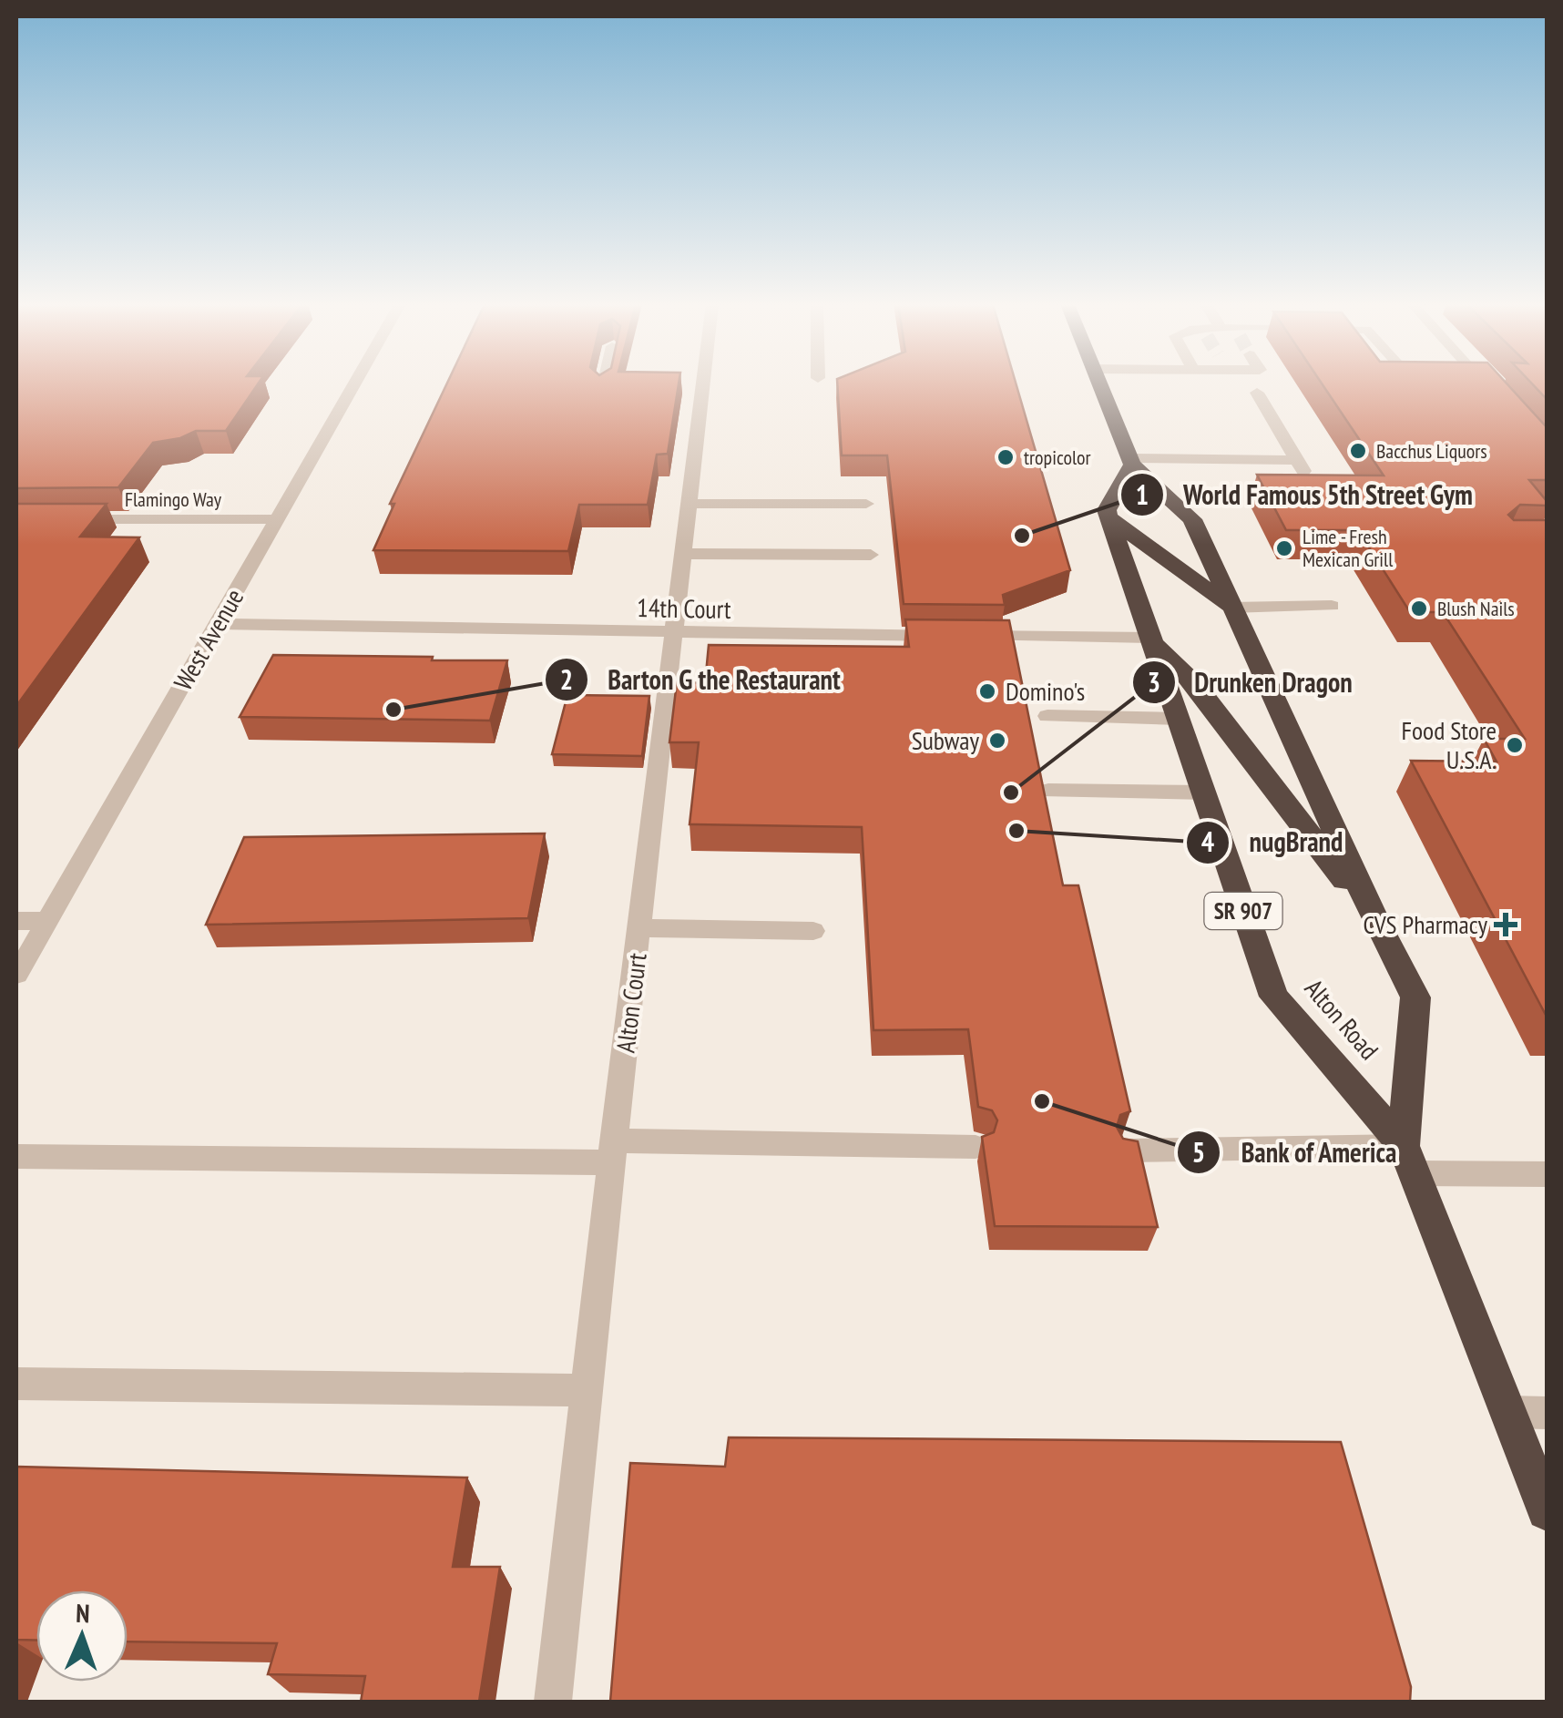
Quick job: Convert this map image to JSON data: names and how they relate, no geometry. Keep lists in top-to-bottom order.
{
  "streets": {
    "highway": ["SR 907", "Alton Road"],
    "street": [
      "Flamingo Way",
      "14th Court",
      "West Avenue",
      "Alton Court"
    ]
  },
  "crossings": [
    ["Flamingo Way", "West Avenue"],
    ["14th Court", "West Avenue"],
    ["14th Court", "Alton Court"],
    ["14th Court", "Alton Road"]
  ],
  "places": {
    "other": [
      "Bacchus Liquors",
      "tropicolor",
      "World Famous 5th Street Gym",
      "Lime - Fresh Mexican Grill",
      "Blush Nails",
      "Domino's",
      "Barton G the Restaurant",
      "Subway",
      "Food Store U.S.A.",
      "Drunken Dragon",
      "nugBrand",
      "Bank of America"
    ],
    "health": ["CVS Pharmacy"]
  },
  "north": "top"
}
